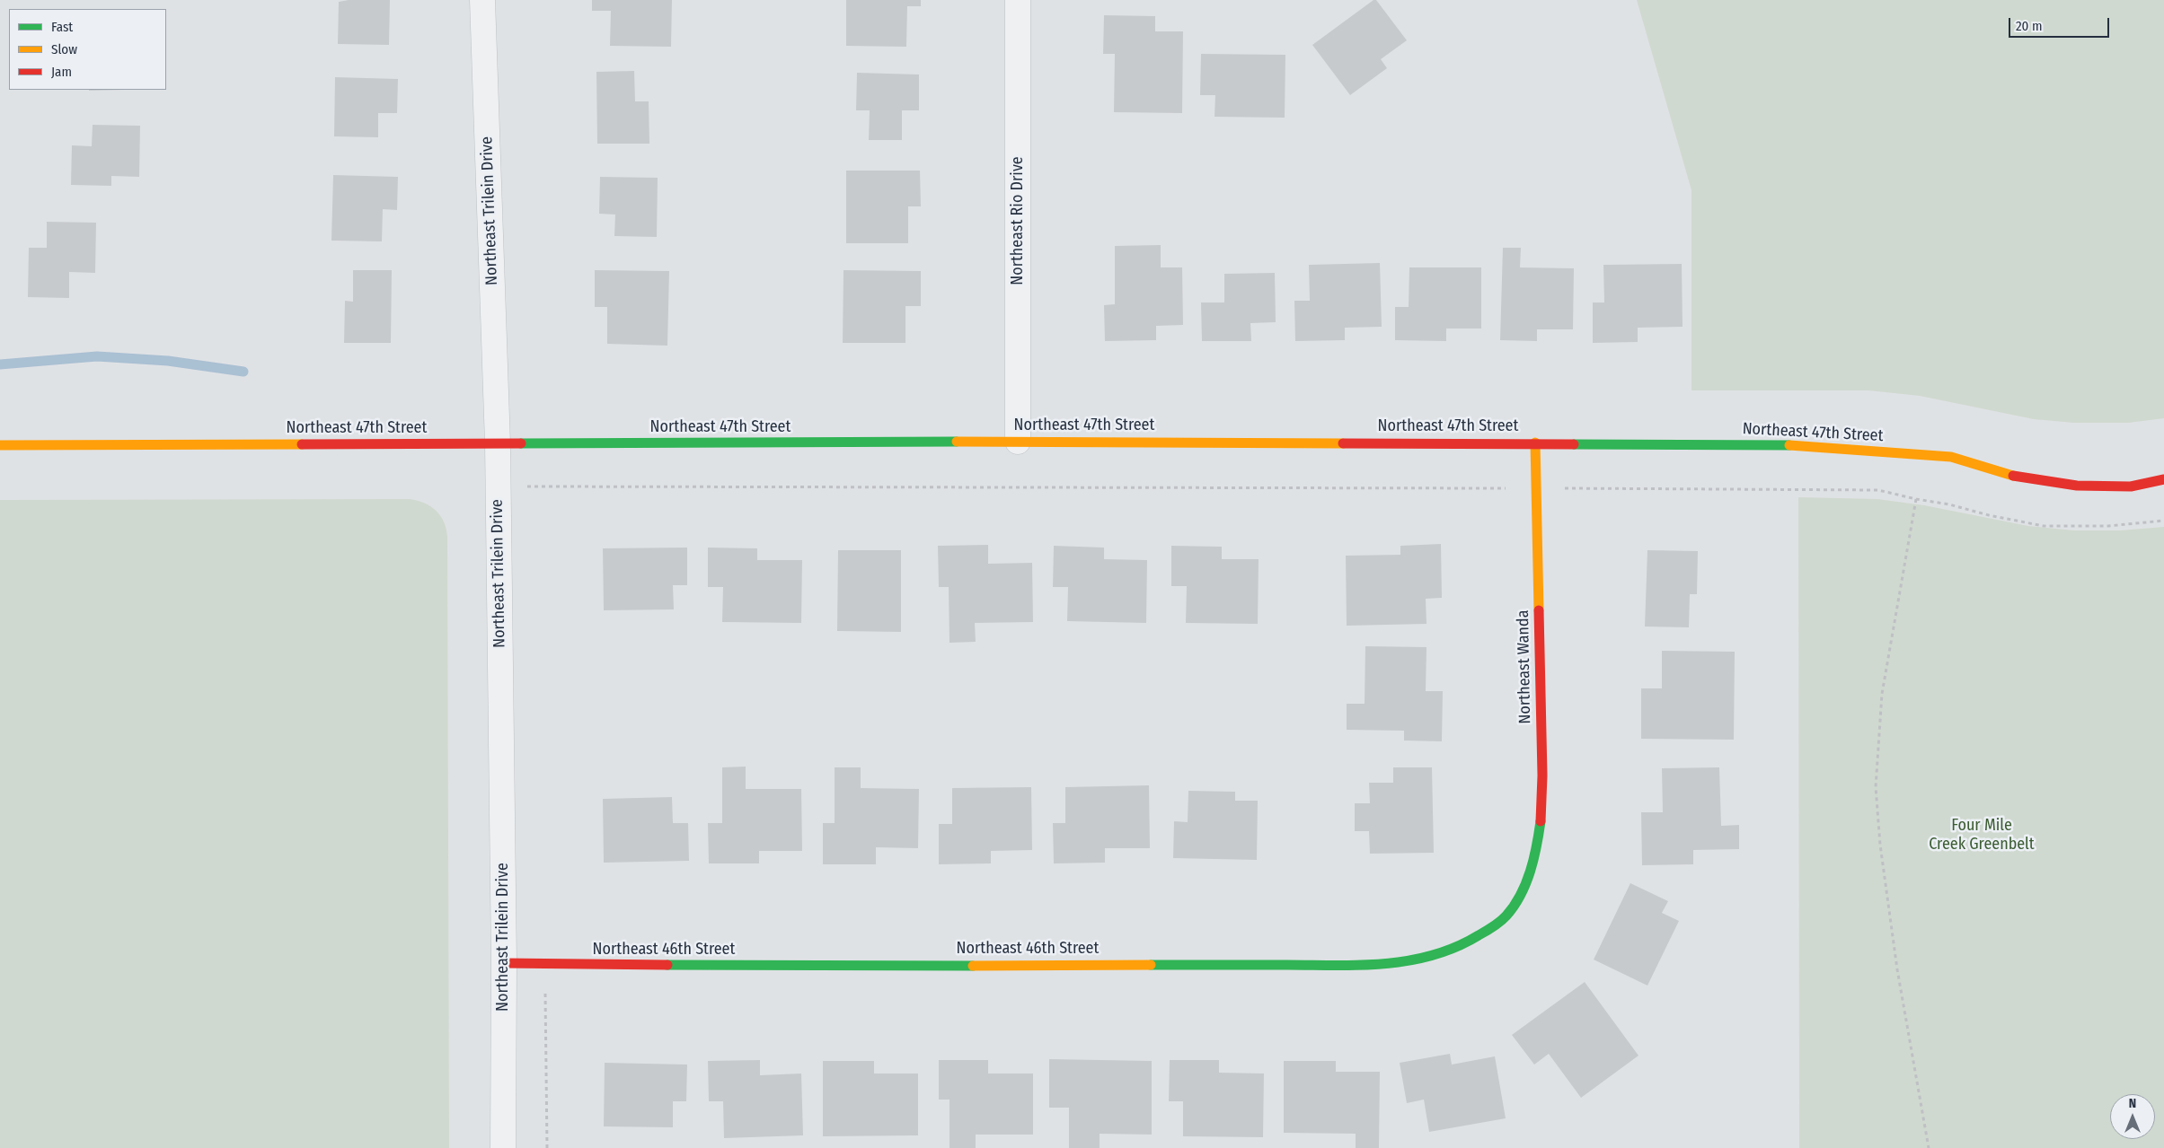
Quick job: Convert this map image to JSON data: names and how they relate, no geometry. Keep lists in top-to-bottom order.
{
  "streets": {
    "street": [
      "Northeast Trilein Drive",
      "Northeast Rio Drive",
      "Northeast 47th Street",
      "Northeast Wanda",
      "Northeast 46th Street"
    ]
  },
  "crossings": [
    ["Northeast Trilein Drive", "Northeast 47th Street"],
    ["Northeast Trilein Drive", "Northeast 46th Street"],
    ["Northeast Rio Drive", "Northeast 47th Street"],
    ["Northeast 47th Street", "Northeast Wanda"],
    ["Northeast Wanda", "Northeast 46th Street"]
  ],
  "parks": ["Four Mile Creek Greenbelt"],
  "legend": ["Fast", "Slow", "Jam"],
  "scale_bar": "20 m",
  "north": "top"
}
